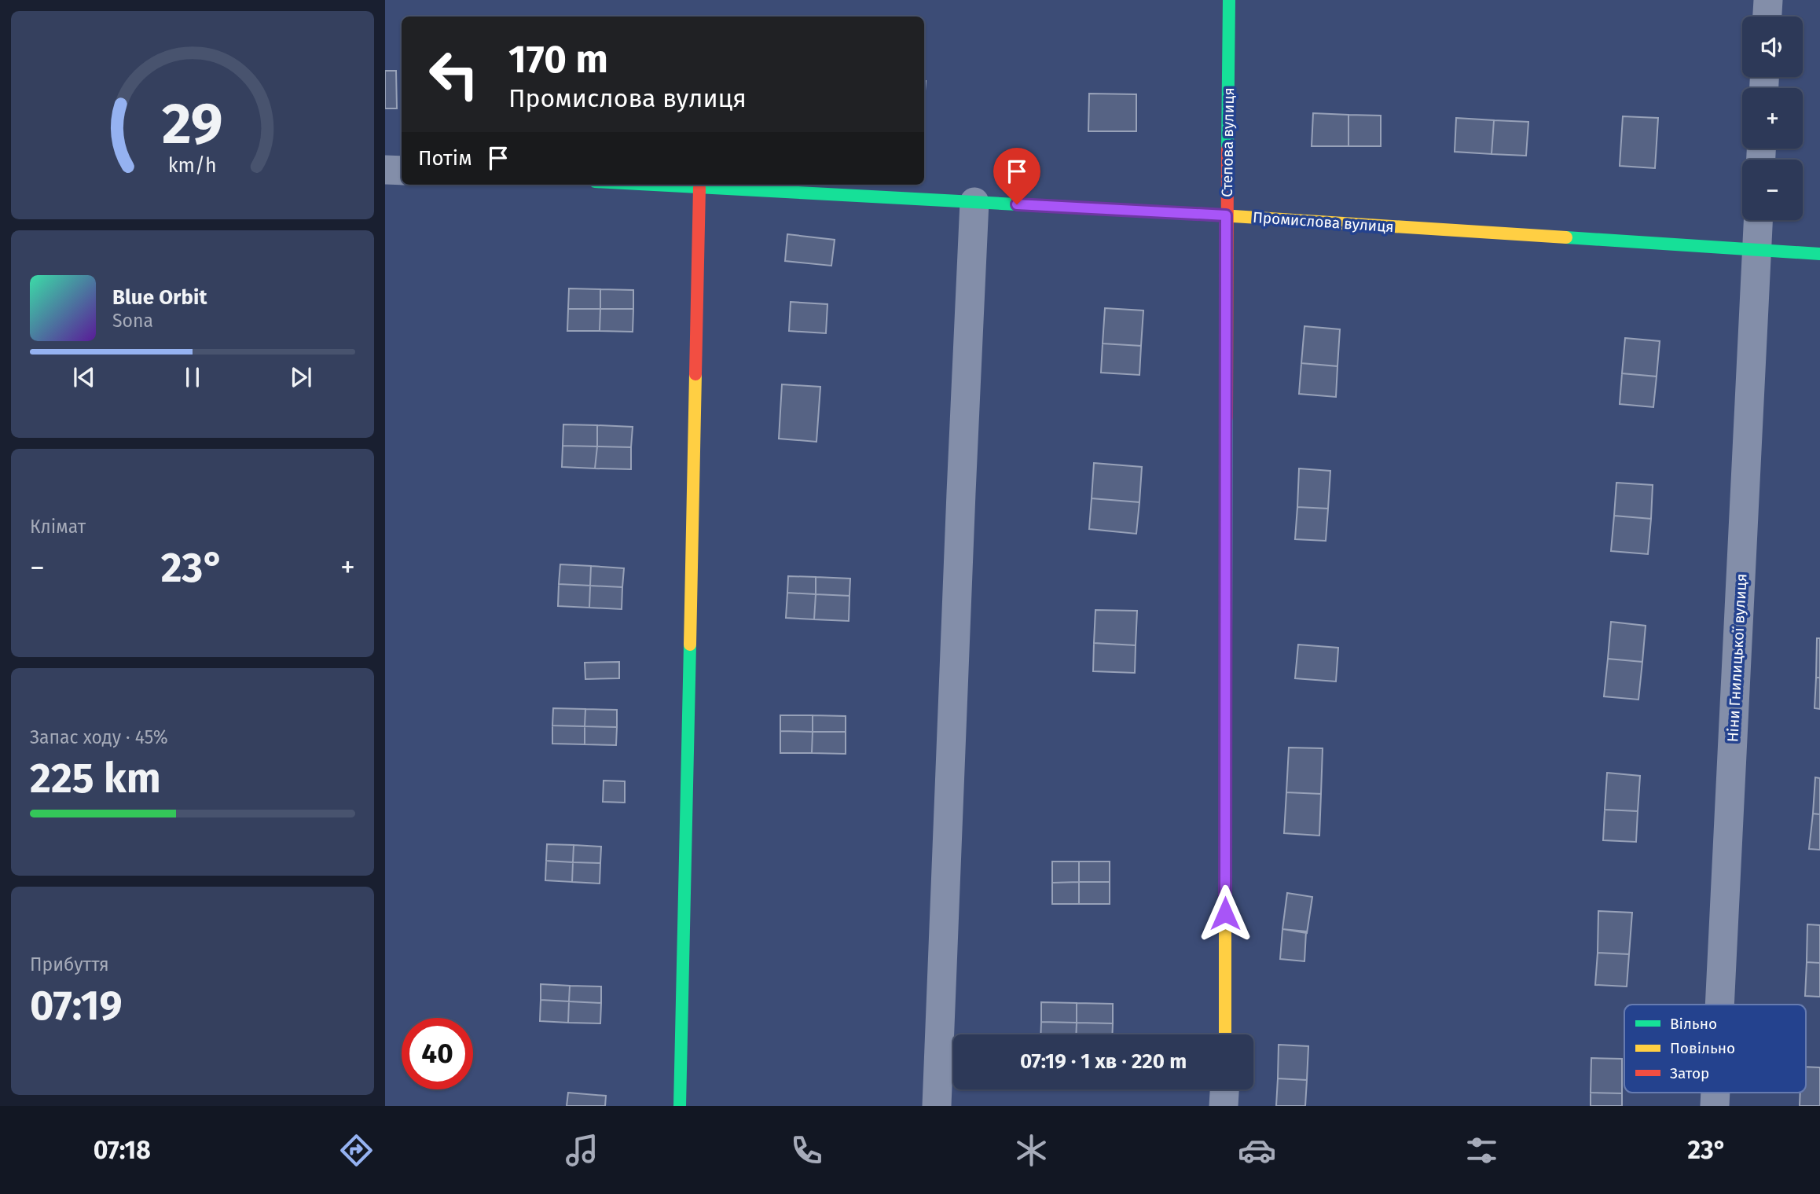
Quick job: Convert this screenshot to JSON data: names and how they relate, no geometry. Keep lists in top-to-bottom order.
{
  "streets": {
    "street": ["Степова вулиця", "Промислова вулиця", "Ніни Гнилицької вулиця"]
  },
  "crossings": [
    ["Степова вулиця", "Промислова вулиця"],
    ["Промислова вулиця", "Ніни Гнилицької вулиця"]
  ],
  "legend": ["Вільно", "Повільно", "Затор"],
  "page": {
    "map_buttons": ["+", "−"],
    "turn": ["170 m", "Промислова вулиця"],
    "then": "Потім",
    "song": ["Blue Orbit", "Sona"],
    "tile": [
      "Клімат",
      ["Запас ходу · 45%", "225 km"],
      ["Прибуття", "07:19"]
    ],
    "heat": ["−", "23°", "+"],
    "limit": "40",
    "trip": "07:19 · 1 хв · 220 m",
    "tabs": ["07:18", "23°"],
    "gauge": ["29", "km/h"]
  }
}
